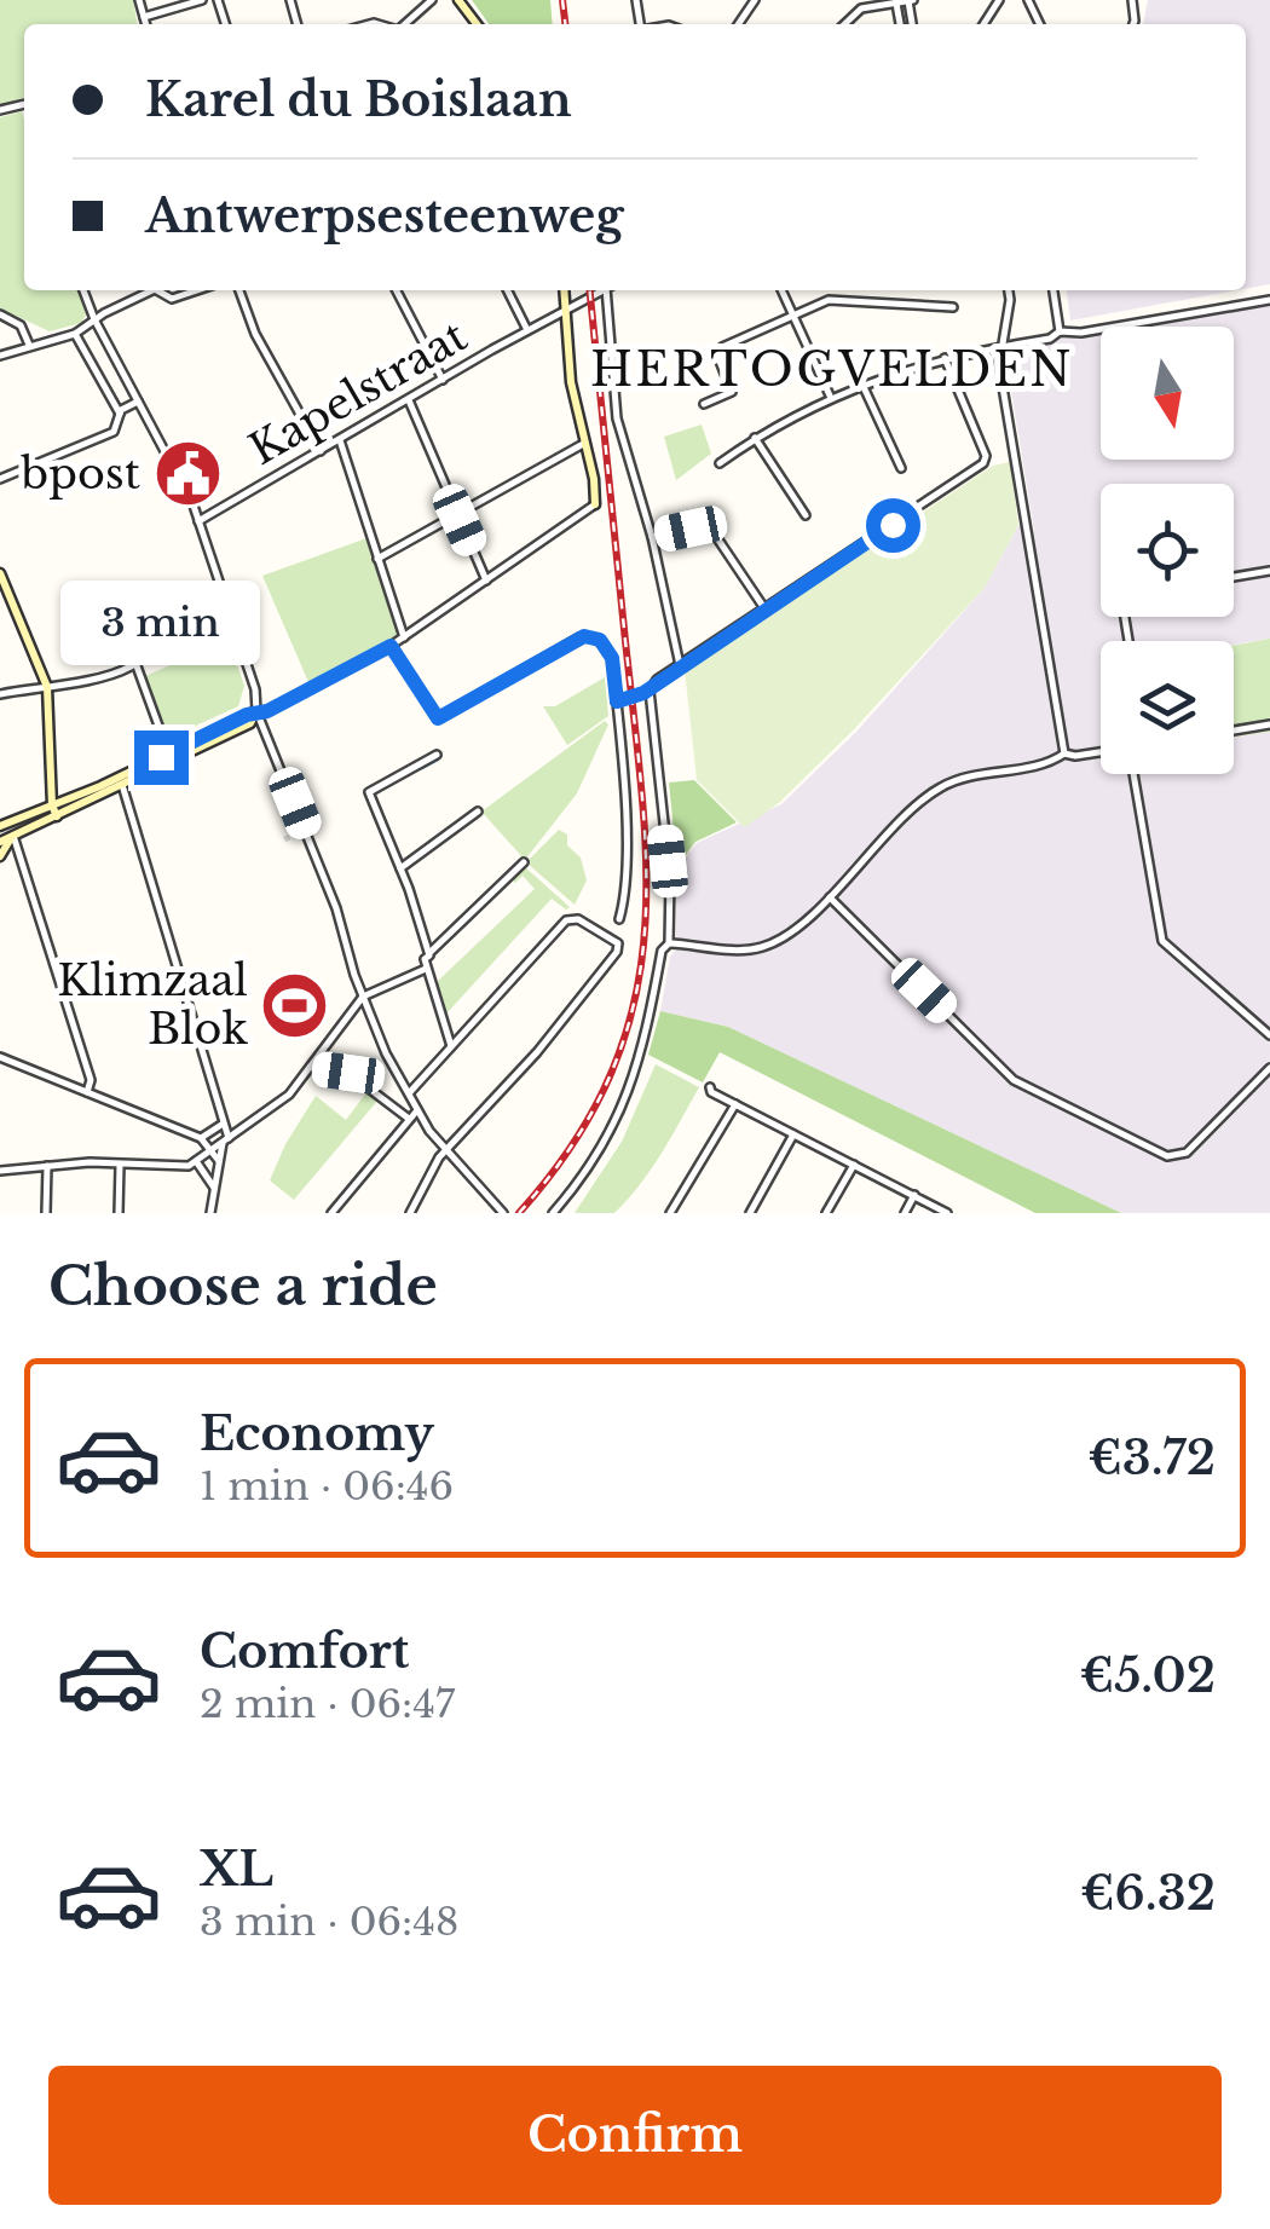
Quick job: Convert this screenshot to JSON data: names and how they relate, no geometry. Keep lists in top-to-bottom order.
{
  "streets": {
    "street": ["Kapelstraat"]
  },
  "districts": ["HERTOGVELDEN"],
  "places": {
    "public building": ["bpost"],
    "sports": ["Klimzaal Blok"]
  },
  "north": "bottom",
  "page": {
    "banner": ["Karel du Boislaan", "Antwerpsesteenweg"],
    "bubble": "3 min",
    "heading": "Choose a ride",
    "list": [
      {
        "name": "Economy",
        "note": "1 min · 06:46",
        "value": "€3.72"
      },
      {
        "name": "Comfort",
        "note": "2 min · 06:47",
        "value": "€5.02"
      },
      {
        "name": "XL",
        "note": "3 min · 06:48",
        "value": "€6.32"
      }
    ],
    "buttons": "Confirm"
  }
}
